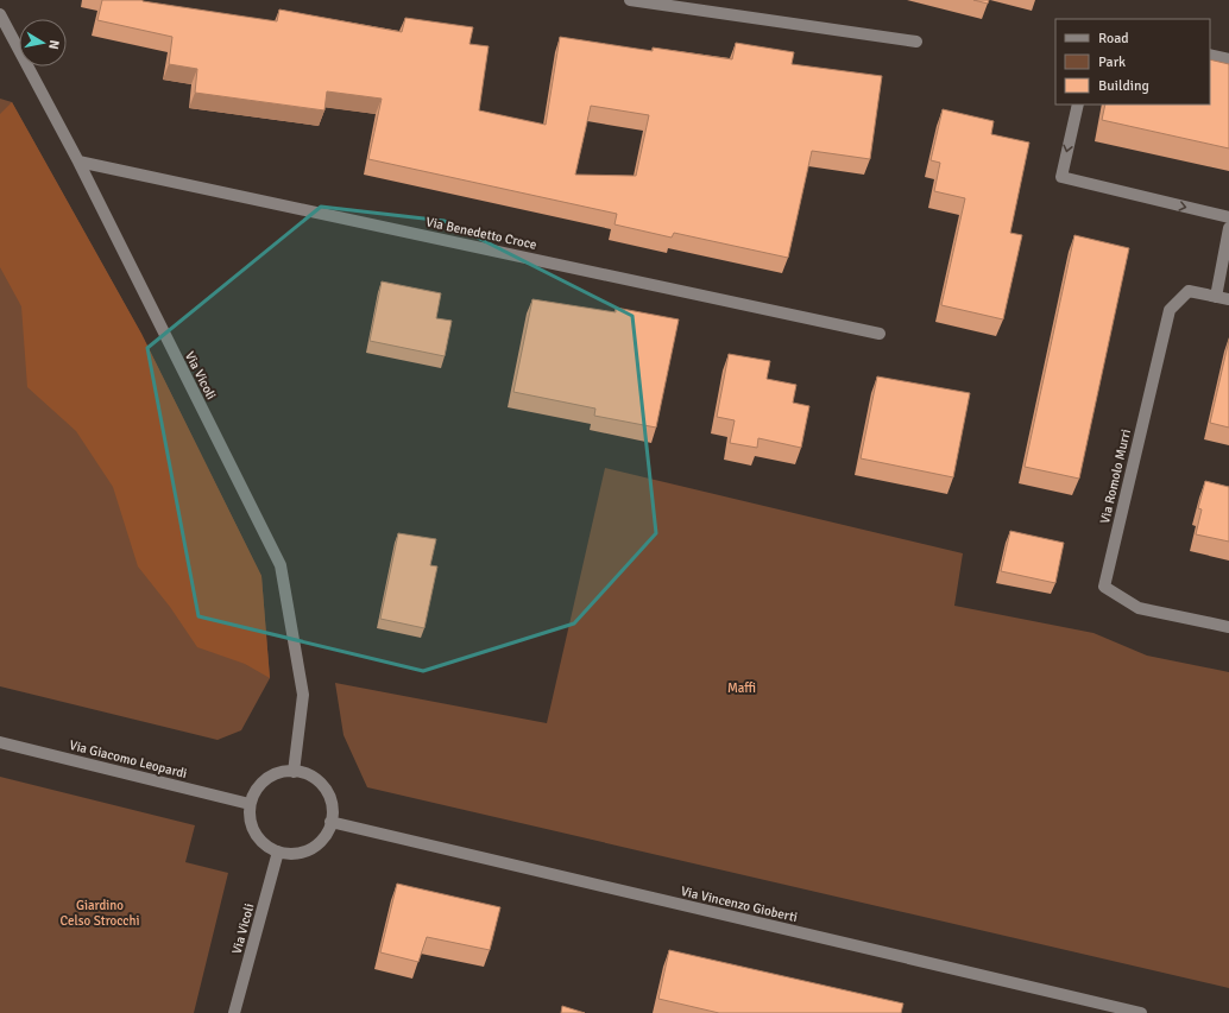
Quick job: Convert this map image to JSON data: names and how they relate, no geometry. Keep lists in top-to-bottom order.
{
  "streets": {
    "street": [
      "Via Benedetto Croce",
      "Via Vicoli",
      "Via Romolo Murri",
      "Via Giacomo Leopardi",
      "Via Vincenzo Gioberti"
    ]
  },
  "crossings": [
    ["Via Benedetto Croce", "Via Vicoli"],
    ["Via Vicoli", "Via Giacomo Leopardi"],
    ["Via Vicoli", "Via Vincenzo Gioberti"],
    ["Via Giacomo Leopardi", "Via Vincenzo Gioberti"]
  ],
  "parks": ["Maffi", "Giardino Celso Strocchi"],
  "legend": ["Road", "Park", "Building"],
  "north": "right"
}
